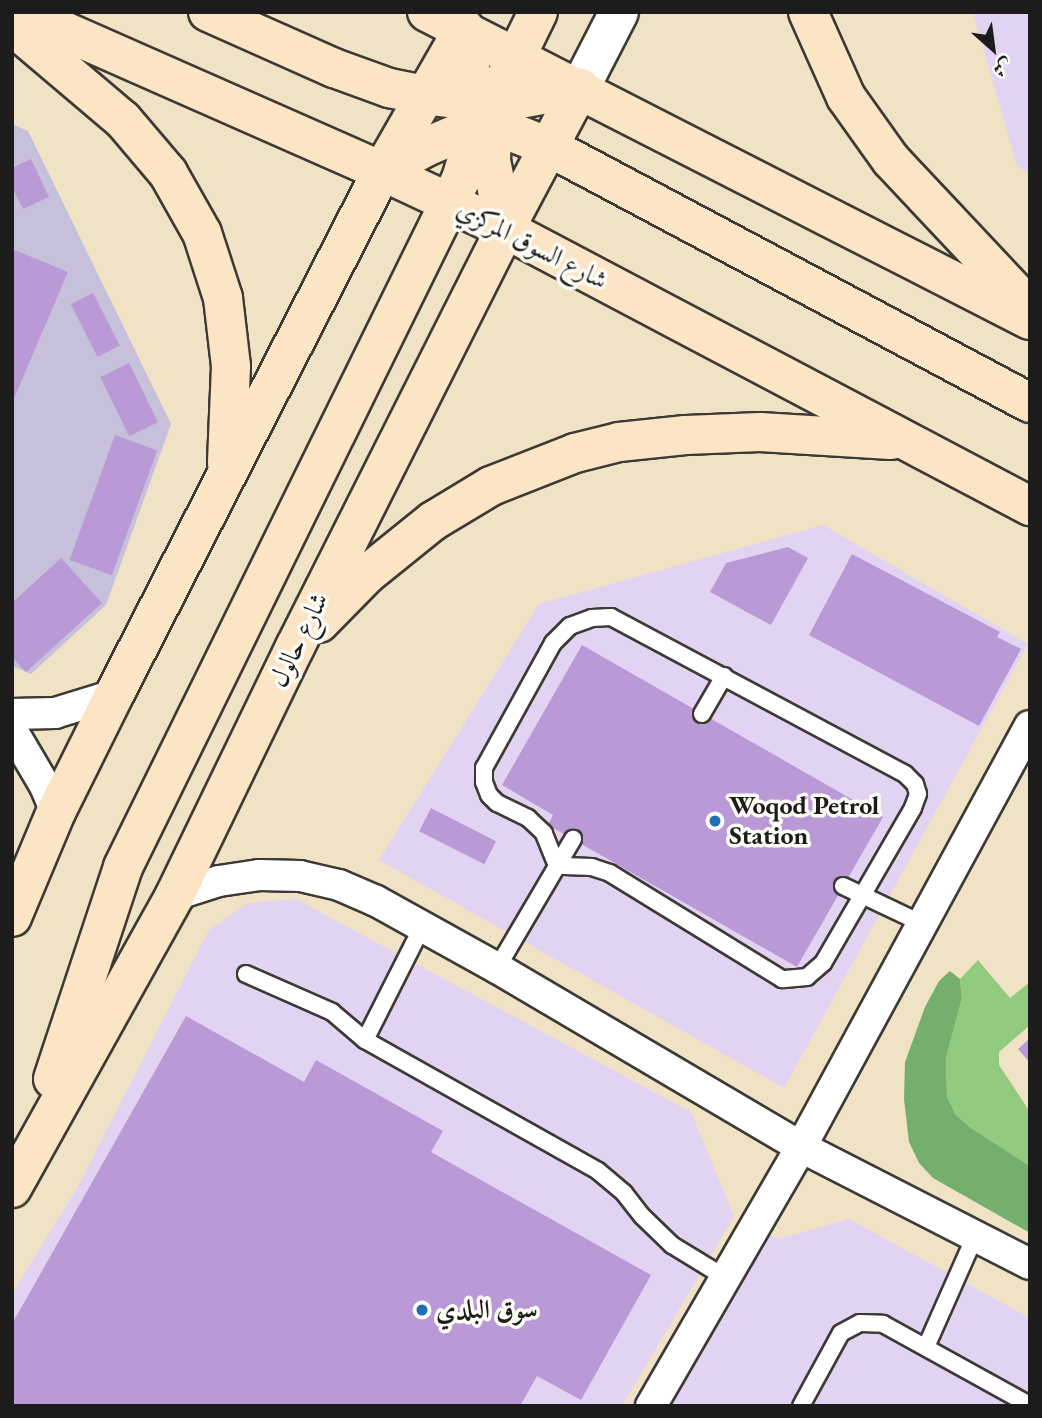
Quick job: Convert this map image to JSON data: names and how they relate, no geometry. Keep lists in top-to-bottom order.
{
  "streets": {
    "main road": ["شارع السوق المركزي", "شارع حالول"]
  },
  "crossings": [
    ["شارع السوق المركزي", "شارع حالول"]
  ],
  "places": ["Woqod Petrol Station", "سوق البلدي"],
  "north": "bottom right"
}
